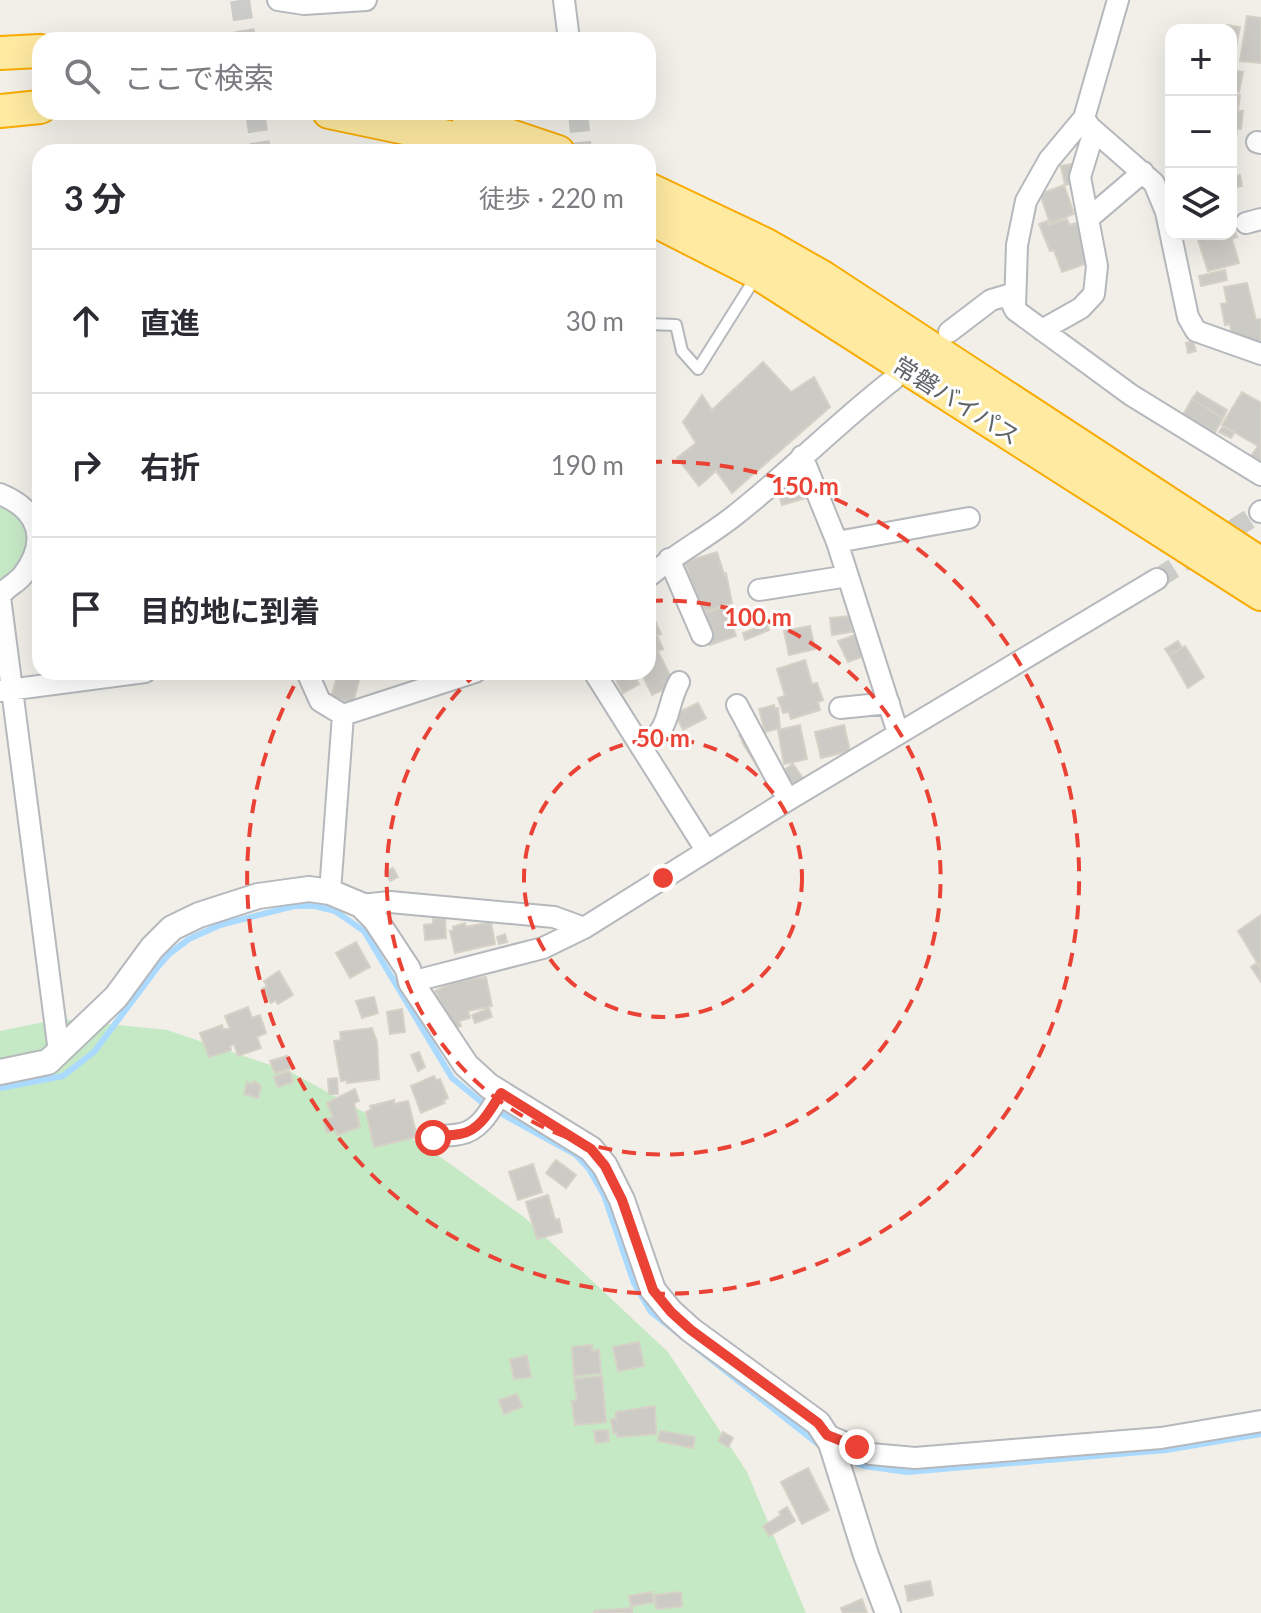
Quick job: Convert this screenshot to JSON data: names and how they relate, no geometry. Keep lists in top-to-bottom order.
{
  "streets": {
    "highway": ["常磐バイパス"]
  },
  "page": {
    "map_buttons": ["+", "−"],
    "search": "ここで検索",
    "heading": ["3 分", "徒歩 · 220 m"],
    "list": [
      ["直進", "30 m"],
      ["右折", "190 m"],
      "目的地に到着"
    ]
  },
  "rings": ["150 m", "100 m", "50 m"]
}
